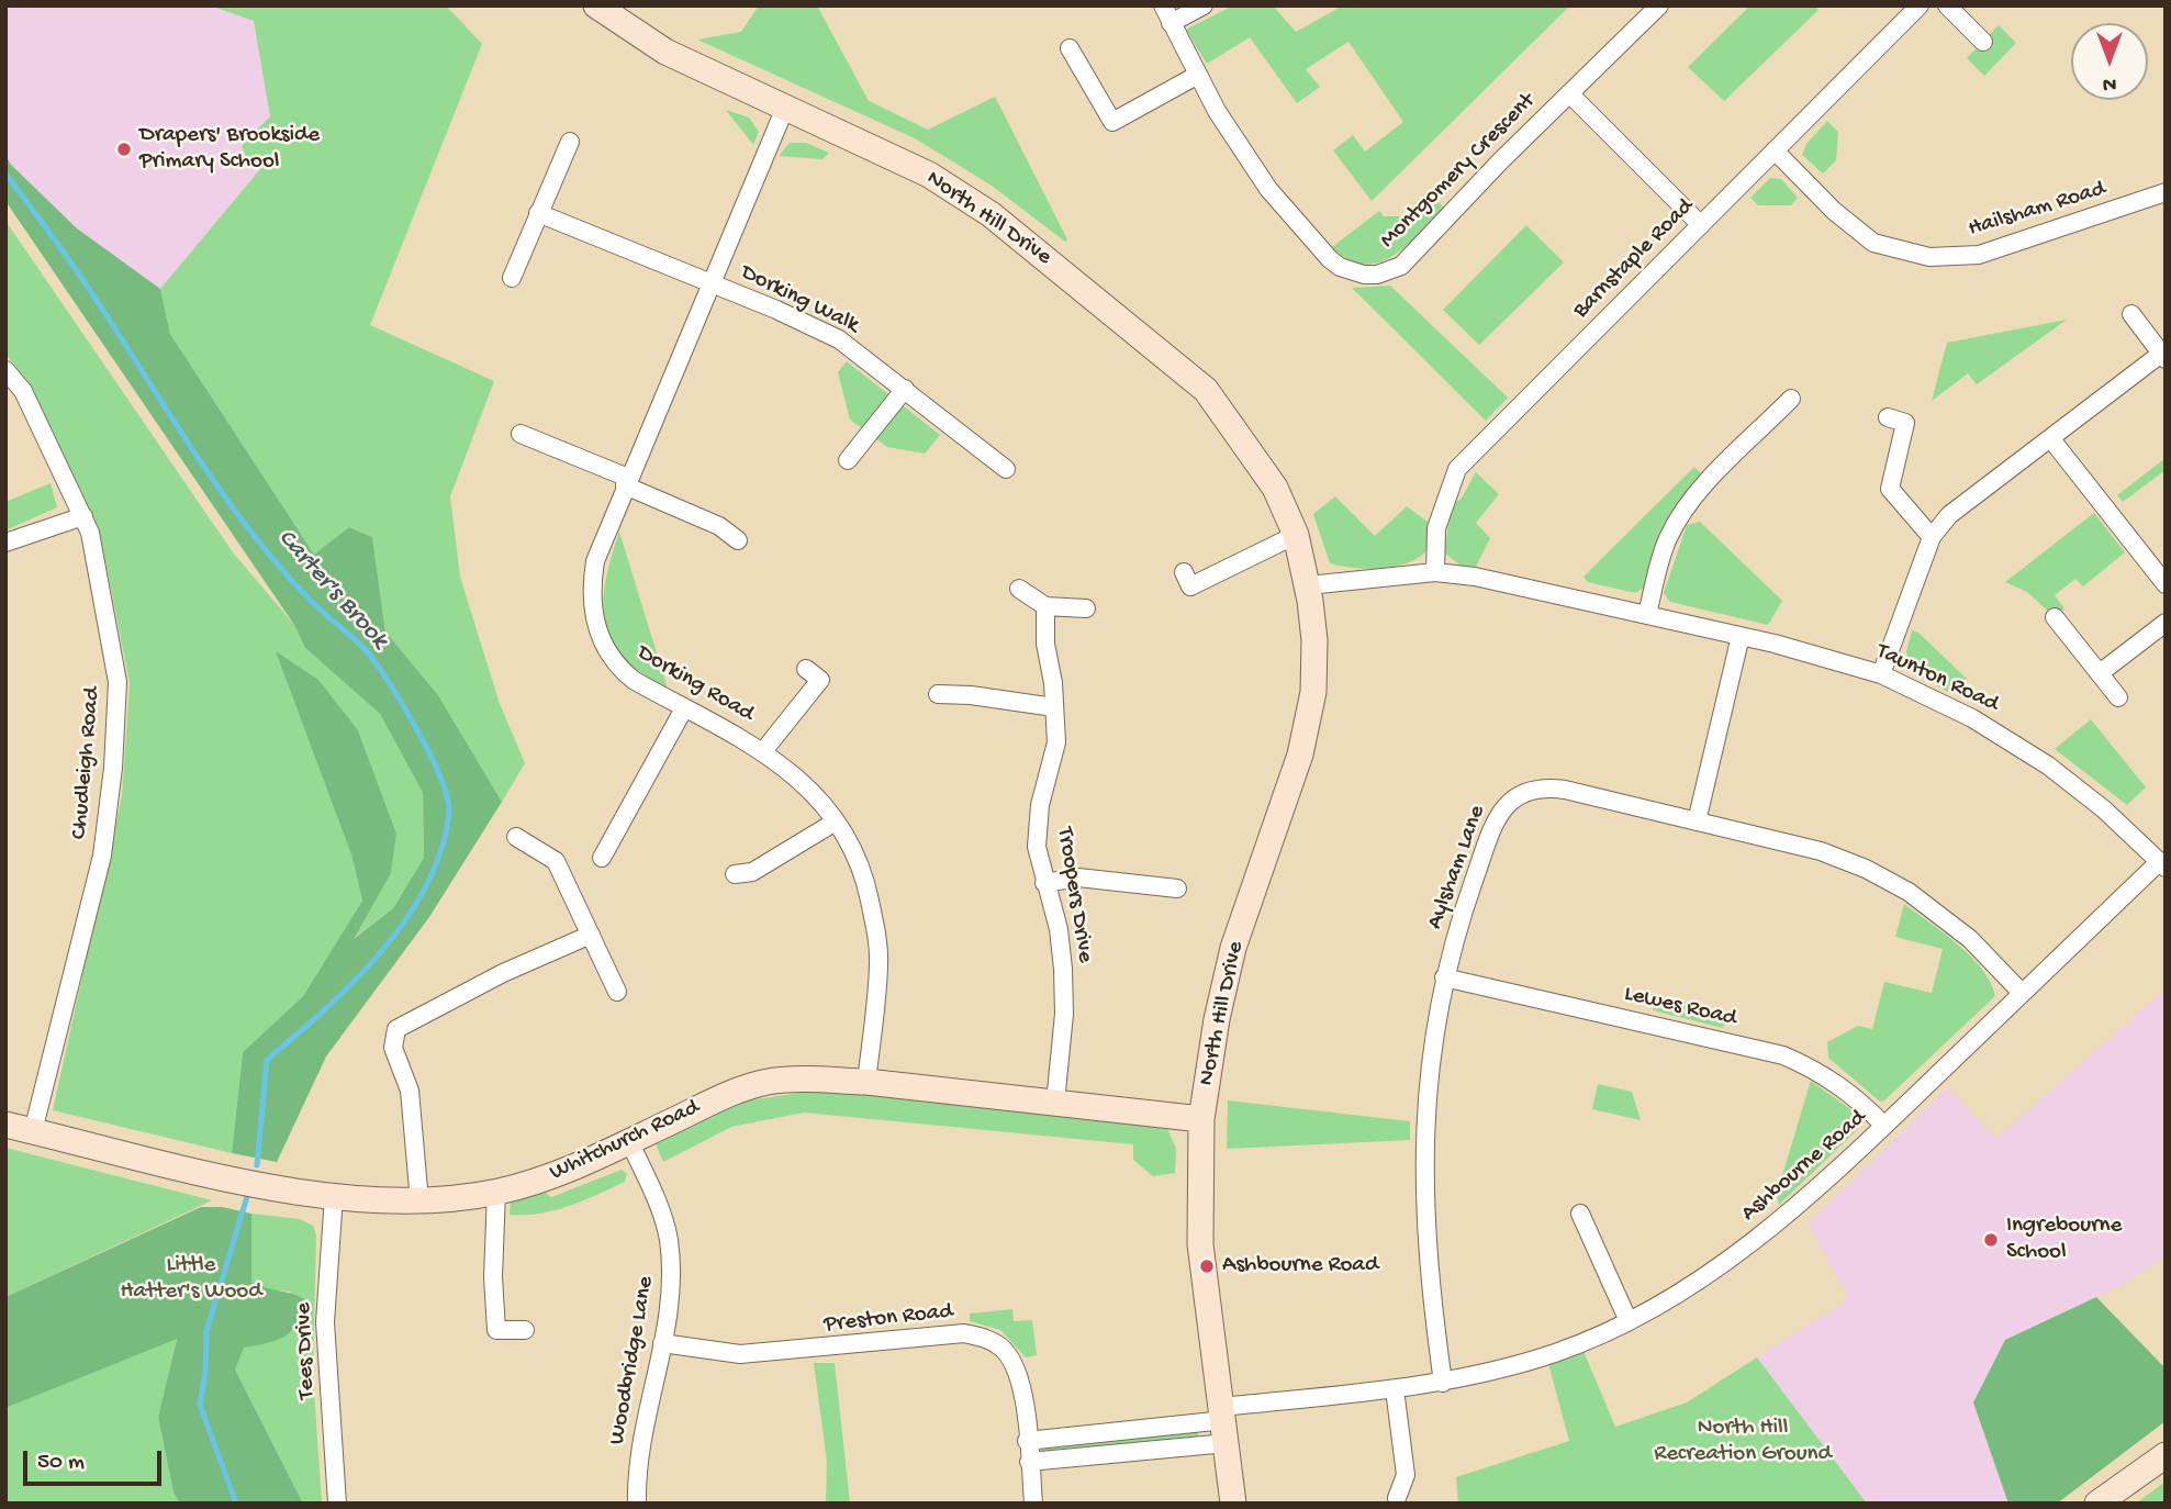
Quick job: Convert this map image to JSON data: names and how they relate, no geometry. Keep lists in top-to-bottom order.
{
  "streets": {
    "street": [
      "Montgomery Crescent",
      "Hailsham Road",
      "North Hill Drive",
      "Barnstaple Road",
      "Dorking Walk",
      "Taunton Road",
      "Dorking Road",
      "Chudleigh Road",
      "Aylsham Lane",
      "Troopers Drive",
      "Lewes Road",
      "Whitchurch Road",
      "Ashbourne Road",
      "Preston Road",
      "Tees Drive",
      "Woodbridge Lane"
    ]
  },
  "crossings": [
    ["Hailsham Road", "Barnstaple Road"],
    ["North Hill Drive", "Taunton Road"],
    ["North Hill Drive", "Dorking Road"],
    ["North Hill Drive", "Whitchurch Road"],
    ["North Hill Drive", "Ashbourne Road"],
    ["Barnstaple Road", "Taunton Road"],
    ["Dorking Walk", "Dorking Road"],
    ["Taunton Road", "Ashbourne Road"],
    ["Dorking Road", "Whitchurch Road"],
    ["Chudleigh Road", "Whitchurch Road"],
    ["Aylsham Lane", "Lewes Road"],
    ["Aylsham Lane", "Ashbourne Road"],
    ["Troopers Drive", "Whitchurch Road"],
    ["Lewes Road", "Ashbourne Road"],
    ["Whitchurch Road", "Tees Drive"],
    ["Whitchurch Road", "Woodbridge Lane"],
    ["Preston Road", "Woodbridge Lane"]
  ],
  "water": ["Carter's Brook"],
  "parks": ["Little Hatter's Wood", "North Hill Recreation Ground"],
  "places": ["Drapers' Brookside Primary School", "Ingrebourne School", "Ashbourne Road"],
  "scale_bar": "50 m",
  "north": "bottom"
}
